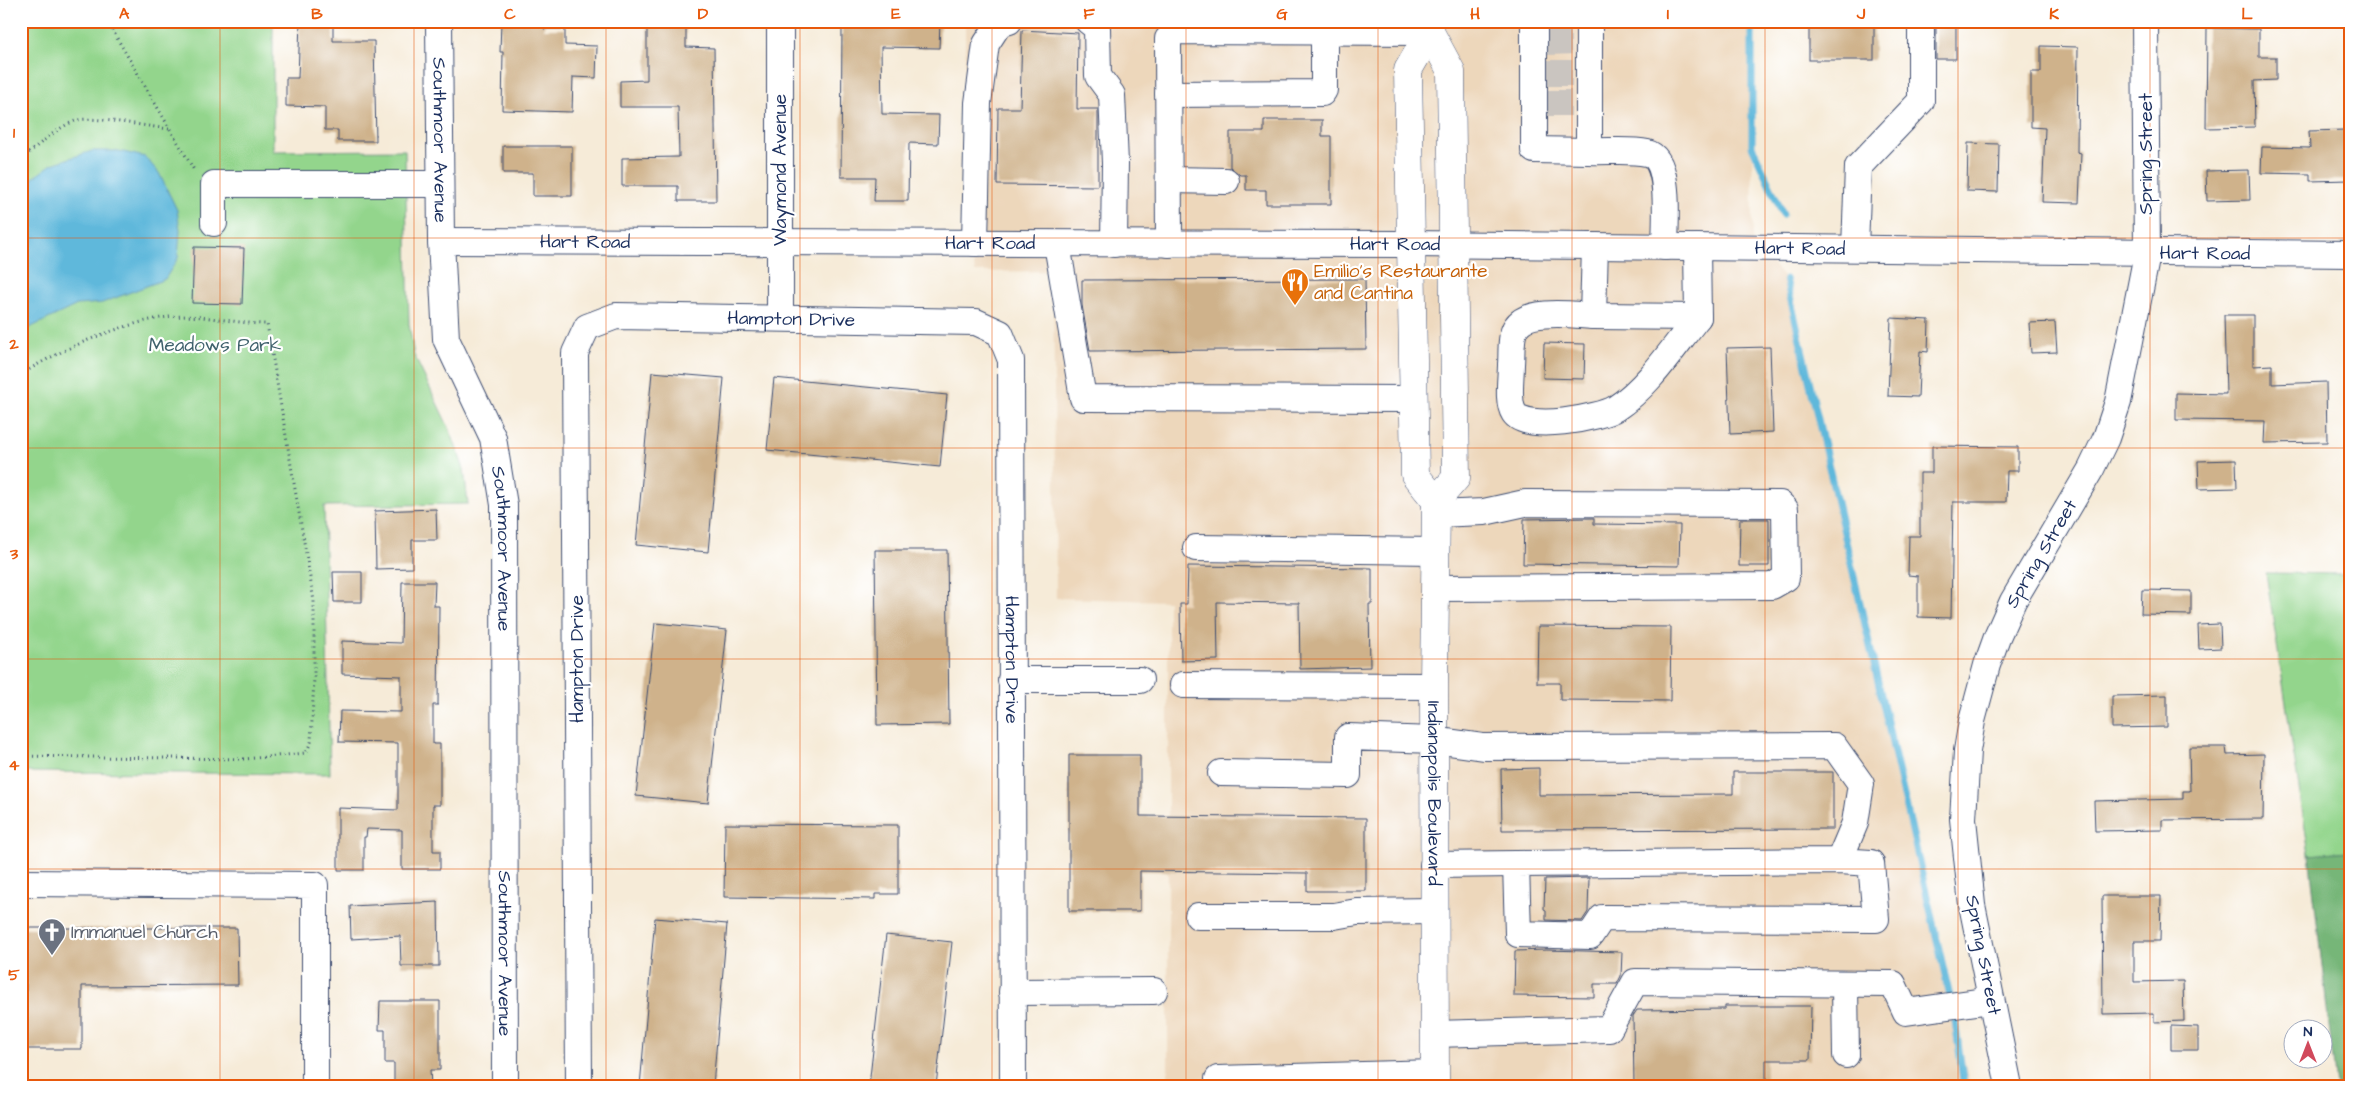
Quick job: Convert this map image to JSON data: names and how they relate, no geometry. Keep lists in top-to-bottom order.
{
  "streets": {
    "highway": ["Indianapolis Boulevard"],
    "street": [
      "Southmoor Avenue",
      "Spring Street",
      "Waymond Avenue",
      "Hart Road",
      "Hampton Drive"
    ]
  },
  "crossings": [
    ["Southmoor Avenue", "Hart Road"],
    ["Spring Street", "Hart Road"],
    ["Waymond Avenue", "Hart Road"],
    ["Waymond Avenue", "Hampton Drive"]
  ],
  "parks": ["Meadows Park"],
  "places": {
    "restaurant": ["Emilio's Restaurante and Cantina"],
    "church": ["Immanuel Church"]
  },
  "north": "top",
  "grid": {
    "columns": [
      "A",
      "B",
      "C",
      "D",
      "E",
      "F",
      "G",
      "H",
      "I",
      "J",
      "K",
      "L"
    ],
    "rows": [
      "1",
      "2",
      "3",
      "4",
      "5"
    ]
  }
}
